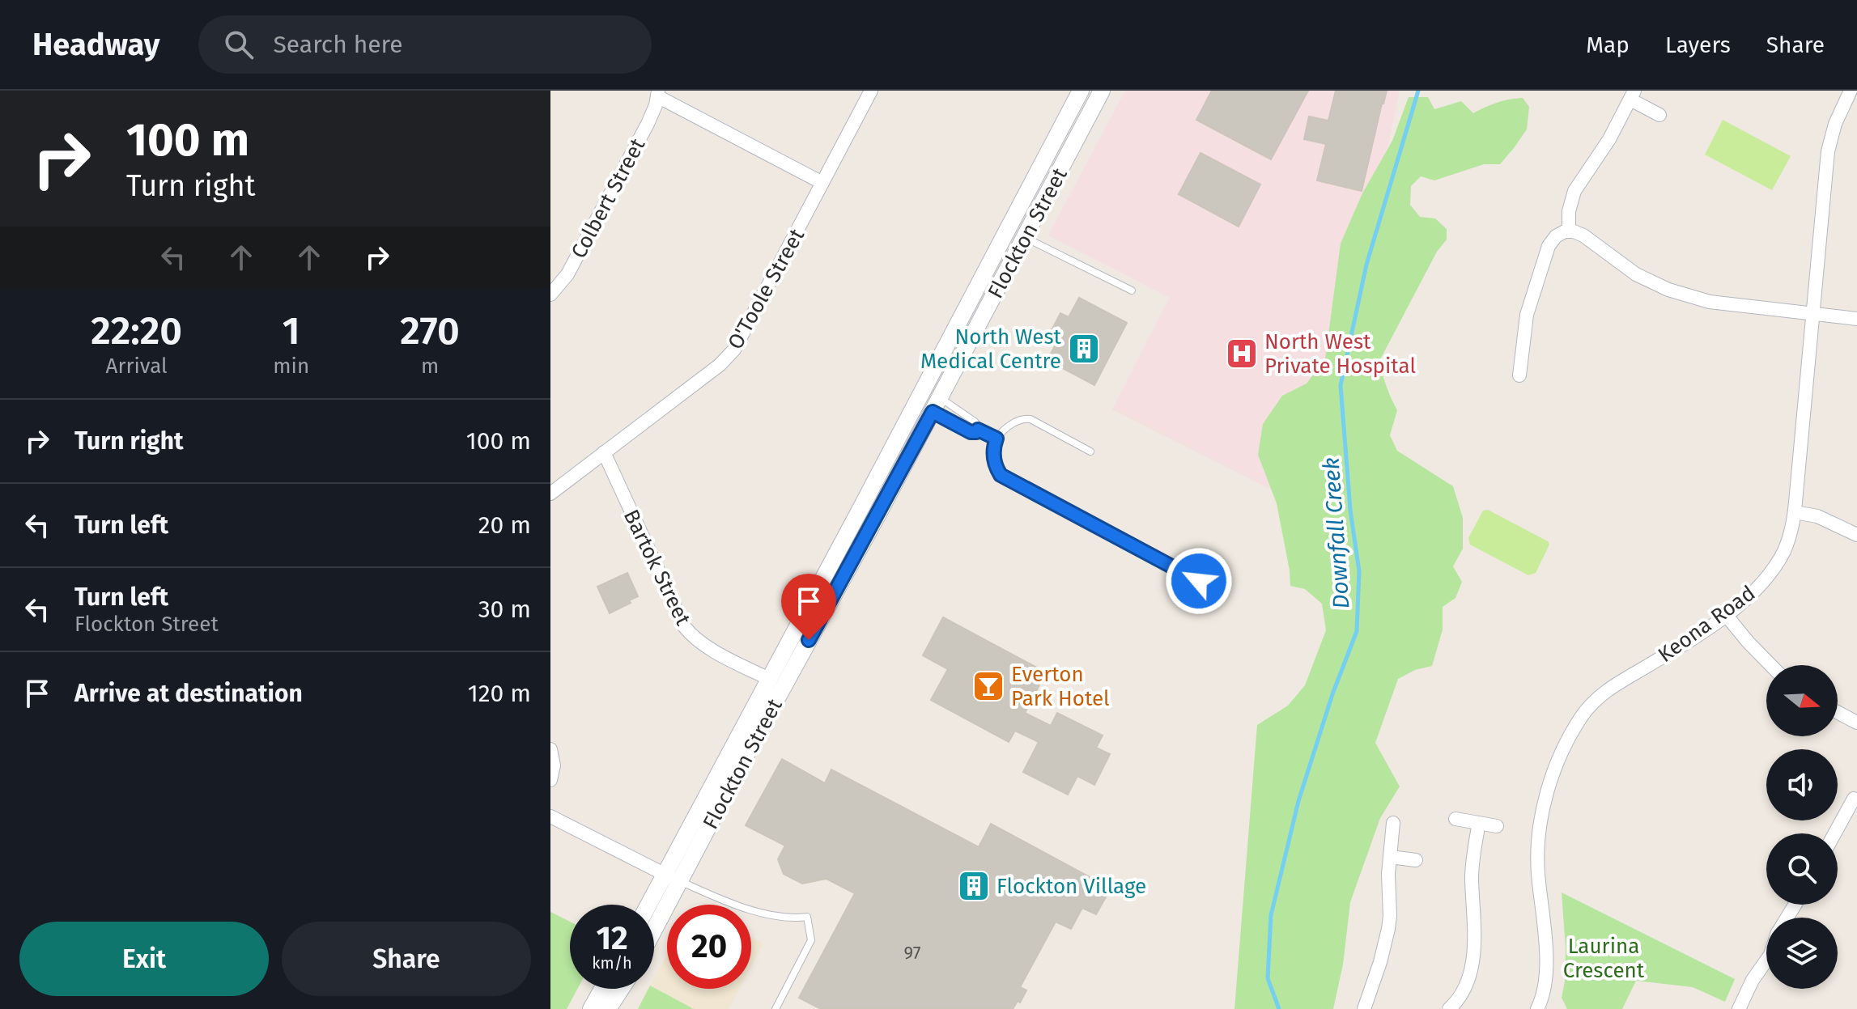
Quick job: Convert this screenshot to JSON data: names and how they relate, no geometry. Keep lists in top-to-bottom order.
{
  "streets": {
    "street": [
      "Colbert Street",
      "Flockton Street",
      "O'Toole Street",
      "Bartok Street",
      "Keona Road"
    ]
  },
  "crossings": [
    ["Flockton Street", "Bartok Street"],
    ["O'Toole Street", "Bartok Street"]
  ],
  "water": ["Downfall Creek"],
  "parks": ["Laurina Crescent"],
  "places": {
    "building": ["North West Medical Centre", "Flockton Village"],
    "hospital": ["North West Private Hospital"],
    "bar": ["Everton Park Hotel"]
  },
  "house_numbers": ["97"],
  "north": "right",
  "page": {
    "header": "Headway",
    "search": "Search here",
    "nav": ["Map", "Layers", "Share"],
    "turn": ["100 m", "Turn right"],
    "eta": [
      "22:20",
      "Arrival",
      "1",
      "min",
      "270",
      "m"
    ],
    "list": [
      {
        "name": "Turn right",
        "value": "100 m"
      },
      {
        "name": "Turn left",
        "value": "20 m"
      },
      {
        "name": "Turn left",
        "note": "Flockton Street",
        "value": "30 m"
      },
      {
        "name": "Arrive at destination",
        "value": "120 m"
      }
    ],
    "speed": "12 km/h",
    "limit": "20",
    "buttons": ["Exit", "Share"]
  }
}
